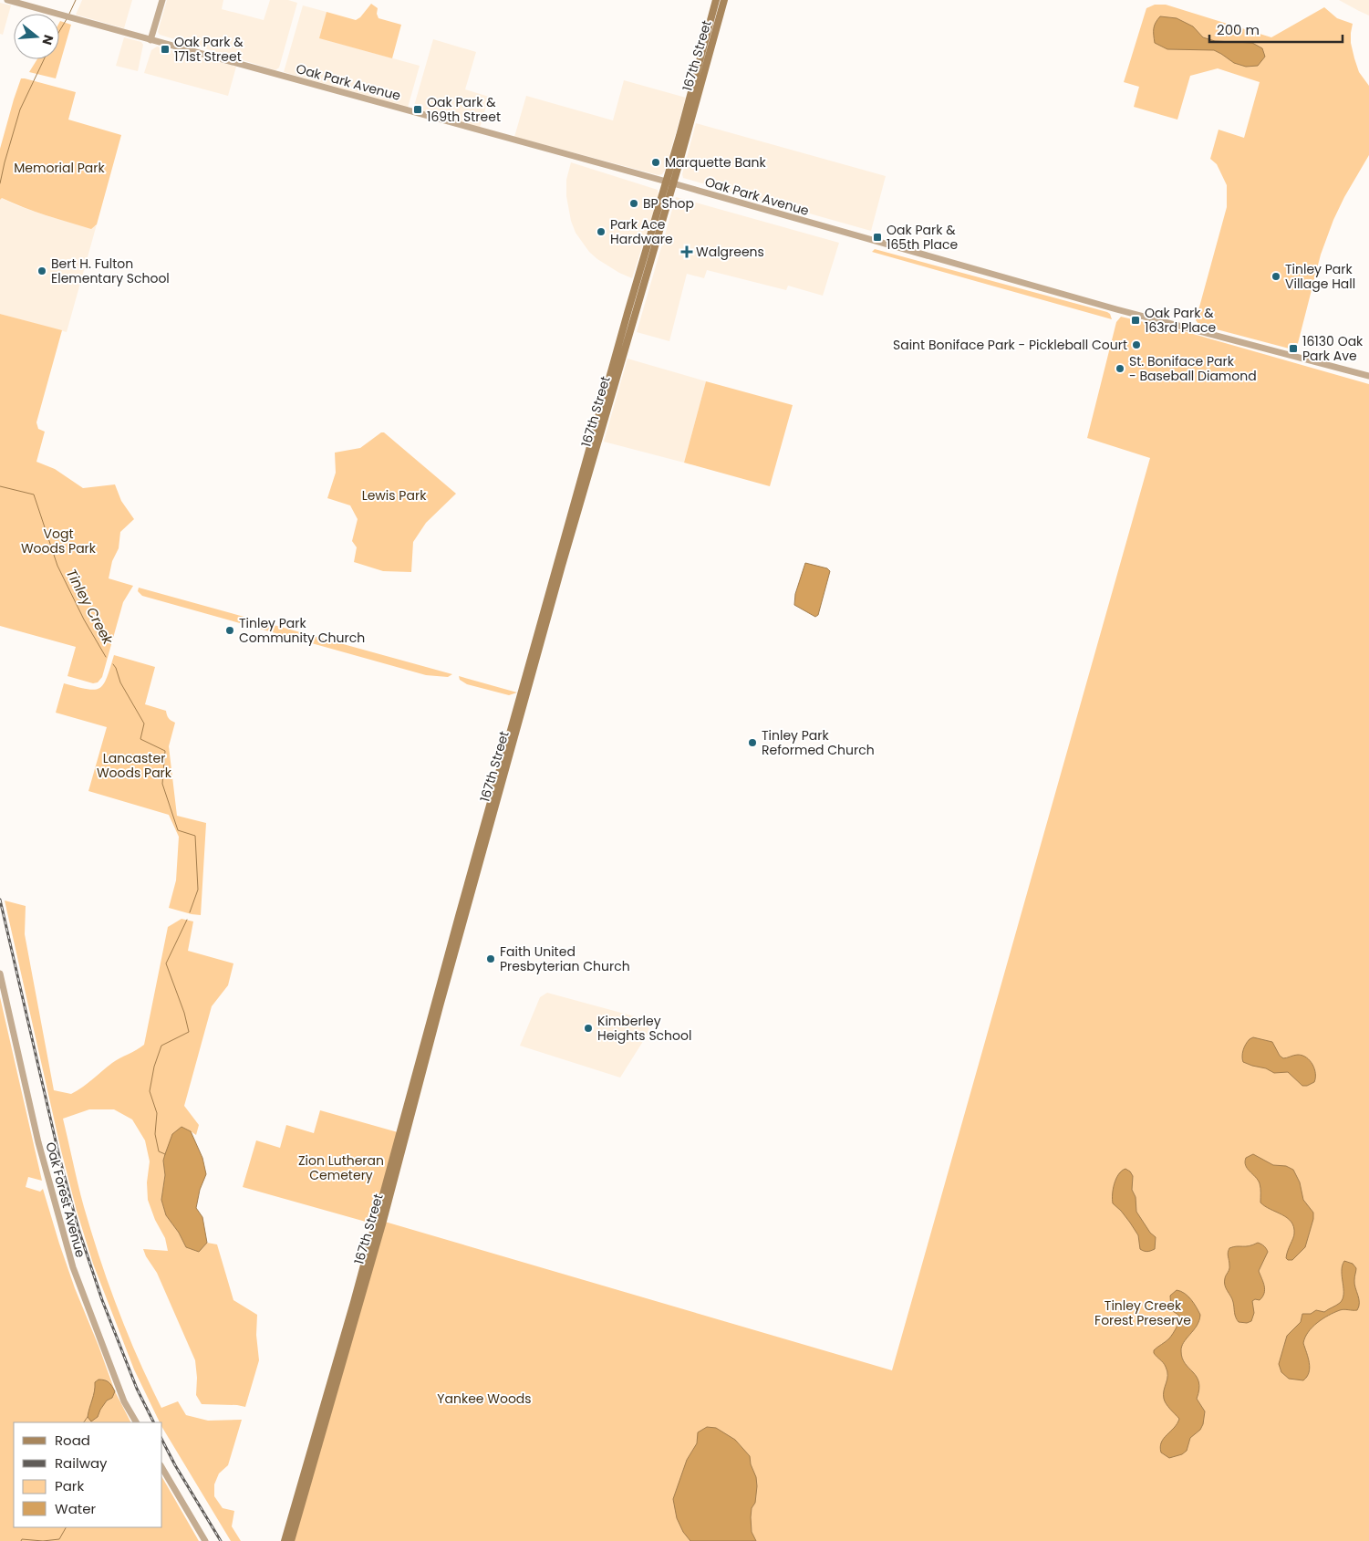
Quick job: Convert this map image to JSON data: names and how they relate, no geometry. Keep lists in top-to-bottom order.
{
  "streets": {
    "main road": ["167th Street"],
    "street": ["Oak Park Avenue", "Oak Forest Avenue"]
  },
  "crossings": [
    ["167th Street", "Oak Park Avenue"]
  ],
  "water": ["Tinley Creek"],
  "parks": [
    "Memorial Park",
    "Lewis Park",
    "Vogt Woods Park",
    "Lancaster Woods Park",
    "Zion Lutheran Cemetery",
    "Tinley Creek Forest Preserve",
    "Yankee Woods"
  ],
  "places": {
    "transit": [
      "Oak Park & 171st Street",
      "Oak Park & 169th Street",
      "Oak Park & 165th Place",
      "Oak Park & 163rd Place",
      "16130 Oak Park Ave"
    ],
    "other": [
      "Marquette Bank",
      "BP Shop",
      "Park Ace Hardware",
      "Bert H. Fulton Elementary School",
      "Tinley Park Village Hall",
      "Saint Boniface Park - Pickleball Court",
      "St. Boniface Park - Baseball Diamond",
      "Tinley Park Community Church",
      "Tinley Park Reformed Church",
      "Faith United Presbyterian Church",
      "Kimberley Heights School"
    ],
    "health": ["Walgreens"]
  },
  "legend": [
    "Road",
    "Railway",
    "Park",
    "Water"
  ],
  "scale_bar": "200 m",
  "north": "right"
}
